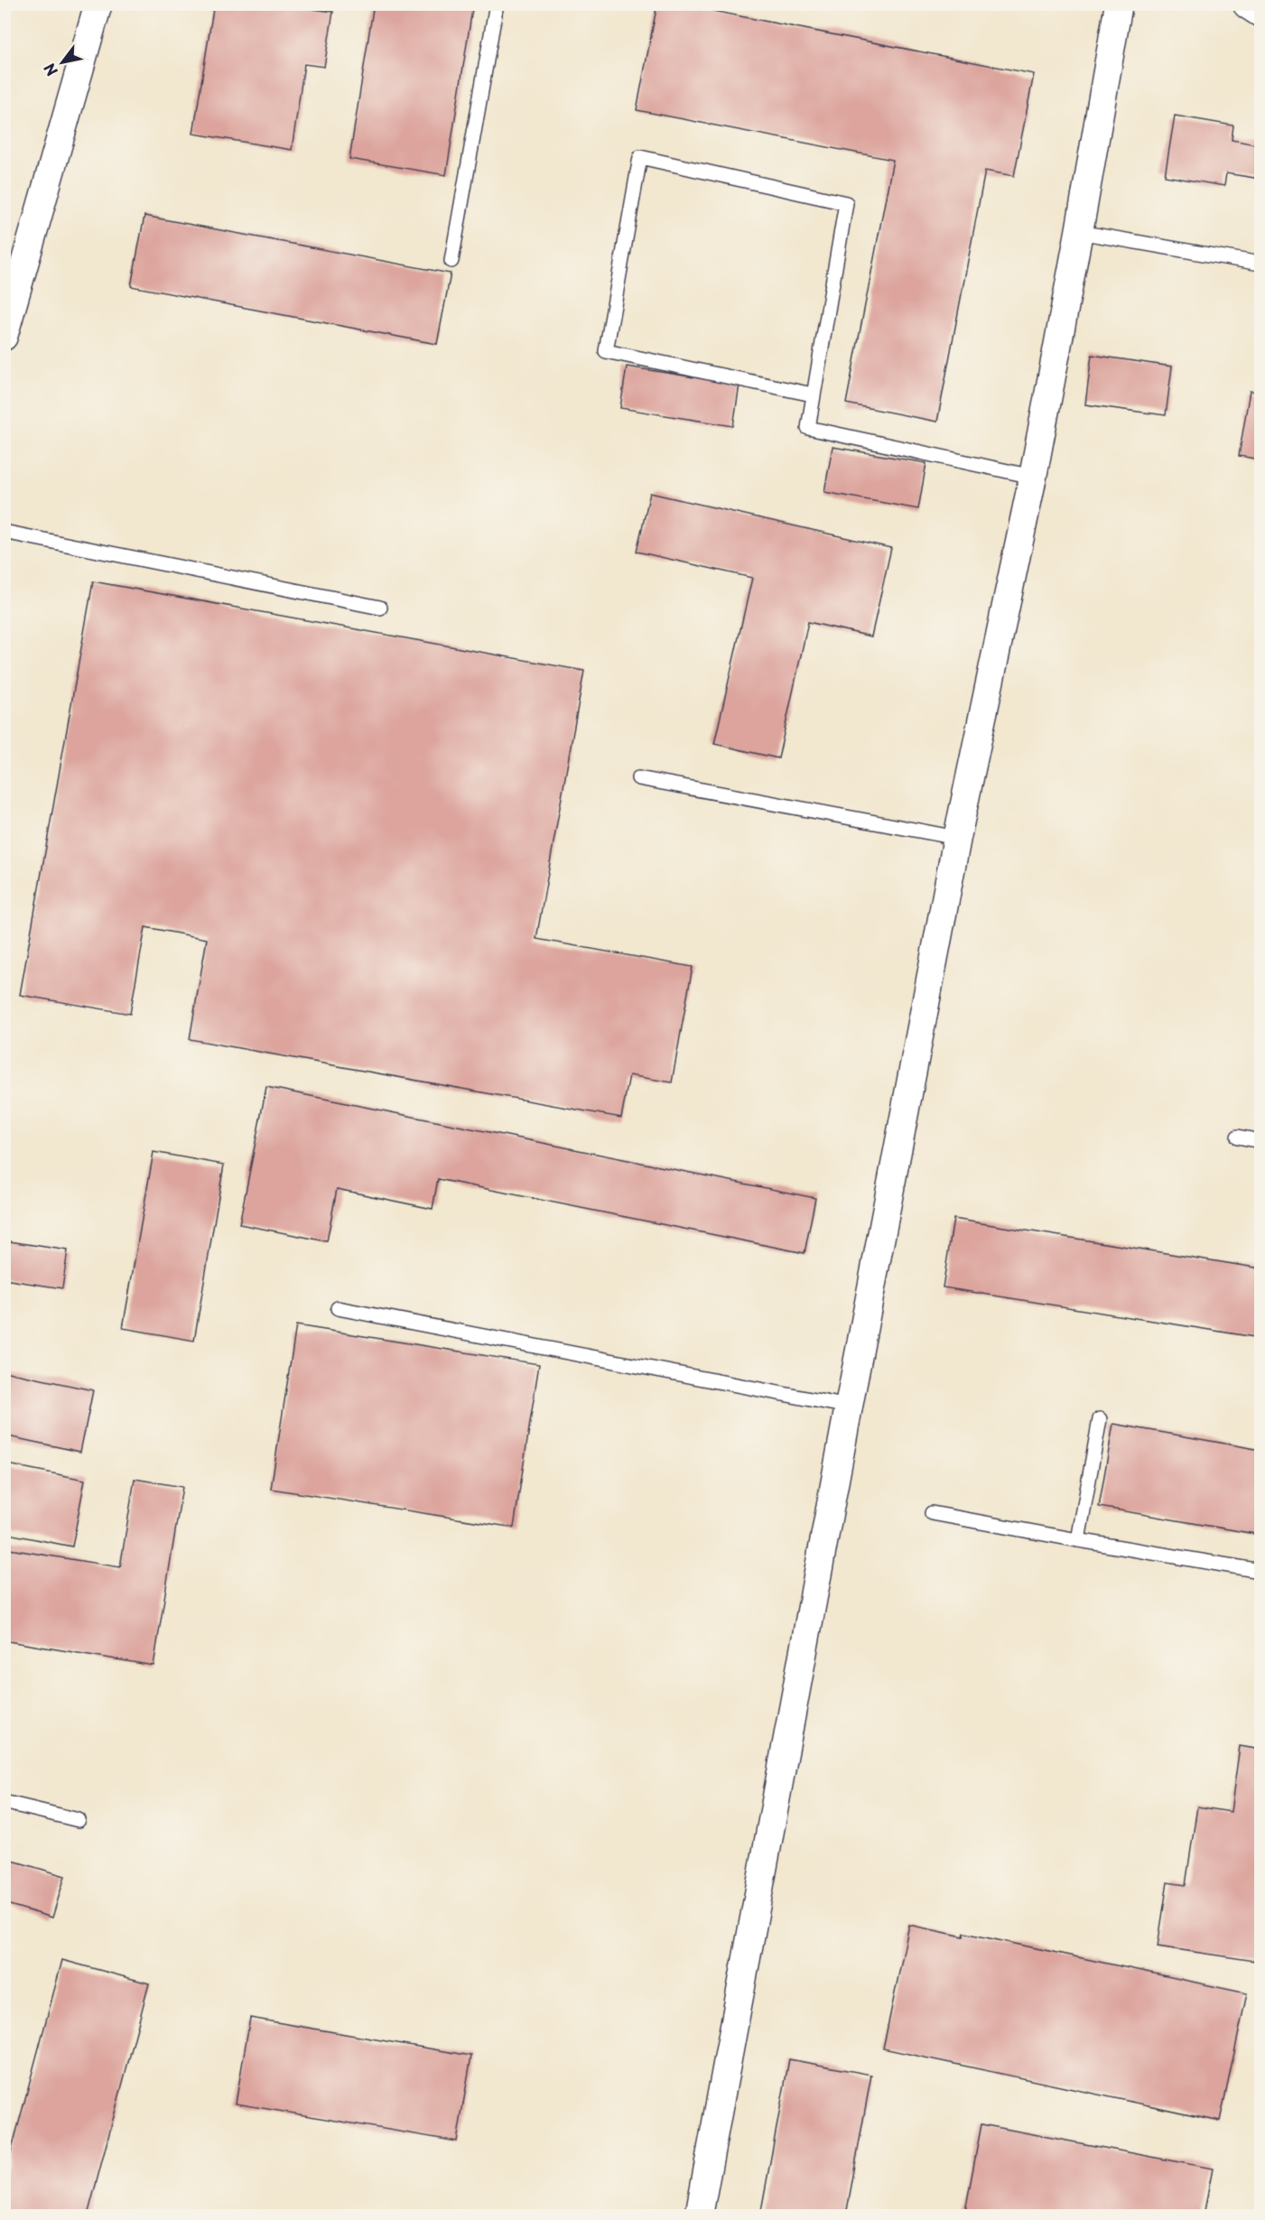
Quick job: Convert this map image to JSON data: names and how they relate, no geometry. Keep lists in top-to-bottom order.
{
  "north": "bottom left"
}
